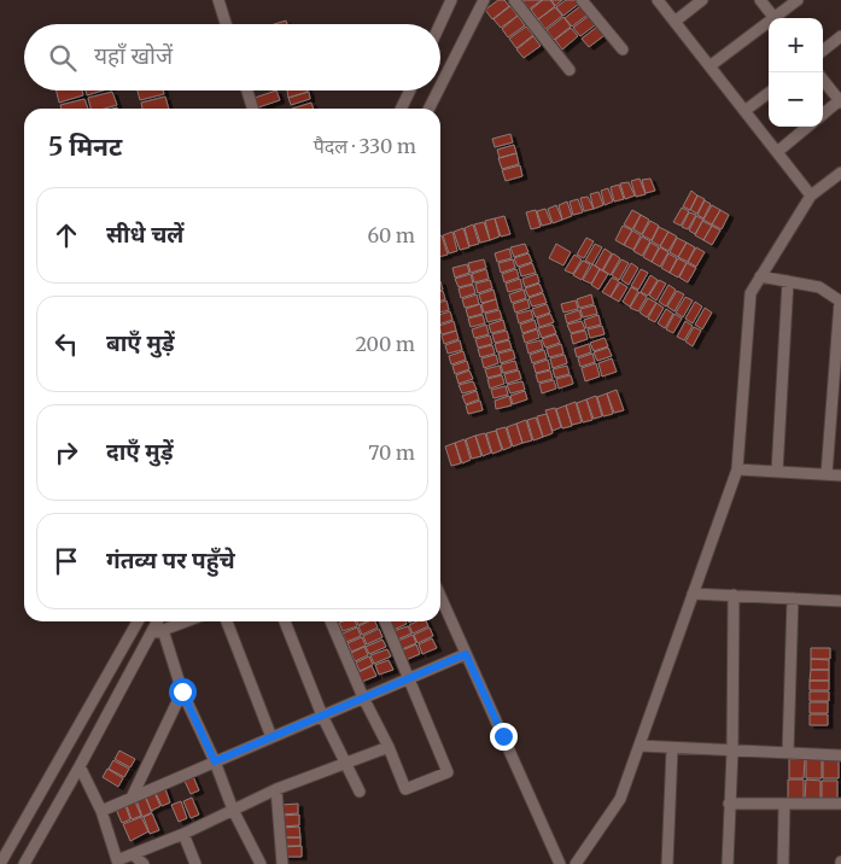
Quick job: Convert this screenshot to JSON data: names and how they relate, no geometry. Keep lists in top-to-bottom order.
{
  "page": {
    "map_buttons": ["+", "−"],
    "search": "यहाँ खोजें",
    "heading": ["5 मिनट", "पैदल · 330 m"],
    "list": [
      ["सीधे चलें", "60 m"],
      ["बाएँ मुड़ें", "200 m"],
      ["दाएँ मुड़ें", "70 m"],
      "गंतव्य पर पहुँचे"
    ]
  }
}
